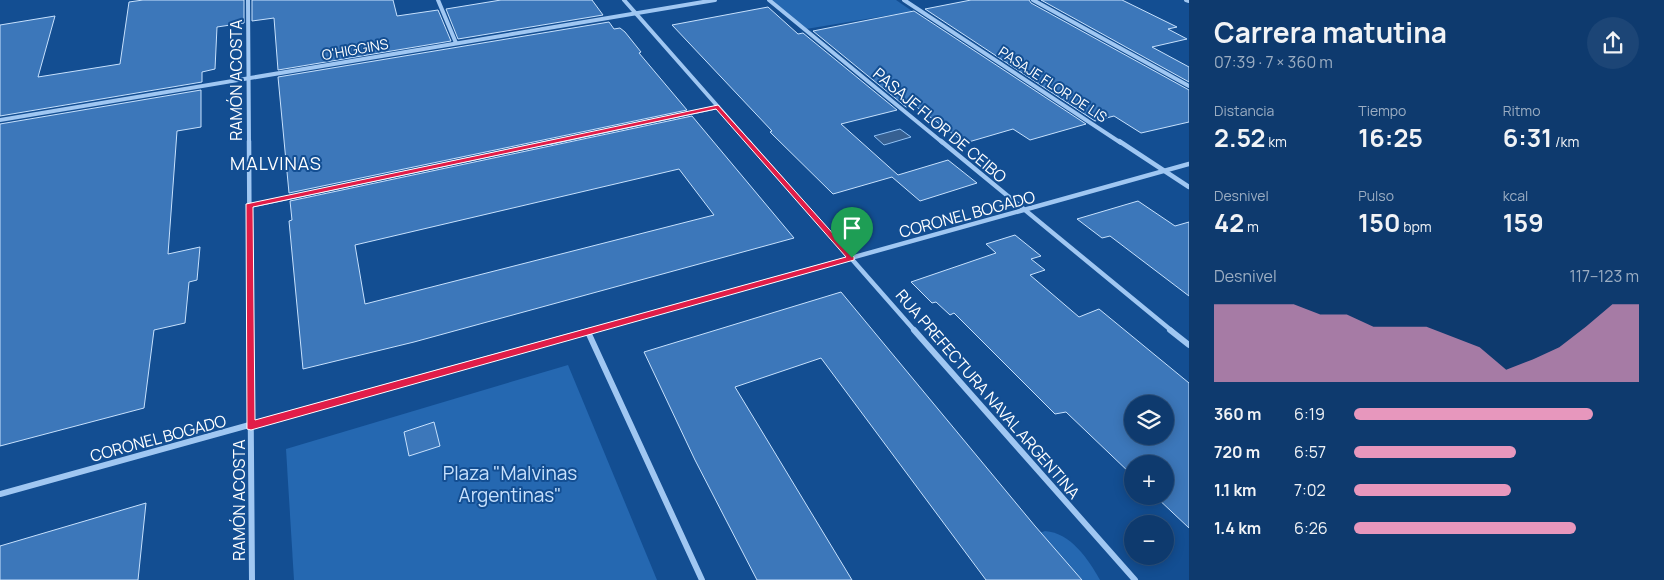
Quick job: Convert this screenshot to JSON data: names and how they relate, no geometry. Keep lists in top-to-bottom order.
{
  "streets": {
    "street": [
      "O'HIGGINS",
      "RAMÓN ACOSTA",
      "PASAJE FLOR DE LIS",
      "PASAJE FLOR DE CEIBO",
      "CORONEL BOGADO",
      "RUA PREFECTURA NAVAL ARGENTINA"
    ]
  },
  "crossings": [
    ["O'HIGGINS", "RAMÓN ACOSTA"],
    ["O'HIGGINS", "RUA PREFECTURA NAVAL ARGENTINA"],
    ["RAMÓN ACOSTA", "CORONEL BOGADO"],
    ["PASAJE FLOR DE LIS", "CORONEL BOGADO"],
    ["PASAJE FLOR DE CEIBO", "CORONEL BOGADO"],
    ["CORONEL BOGADO", "RUA PREFECTURA NAVAL ARGENTINA"]
  ],
  "districts": ["MALVINAS"],
  "parks": ["Plaza \"Malvinas Argentinas\""],
  "page": {
    "heading": ["Carrera matutina", "07:39 · 7 × 360 m"],
    "stats": [
      ["Distancia", "2.52 km"],
      ["Tiempo", "16:25"],
      ["Ritmo", "6:31 /km"],
      ["Desnivel", "42 m"],
      ["Pulso", "150 bpm"],
      ["kcal", "159"]
    ],
    "chart": ["Desnivel", "117–123 m"],
    "map_buttons": ["+", "−"],
    "list": [
      {
        "name": "360 m",
        "note": "6:19"
      },
      {
        "name": "720 m",
        "note": "6:57"
      },
      {
        "name": "1.1 km",
        "note": "7:02"
      },
      {
        "name": "1.4 km",
        "note": "6:26"
      }
    ]
  }
}
